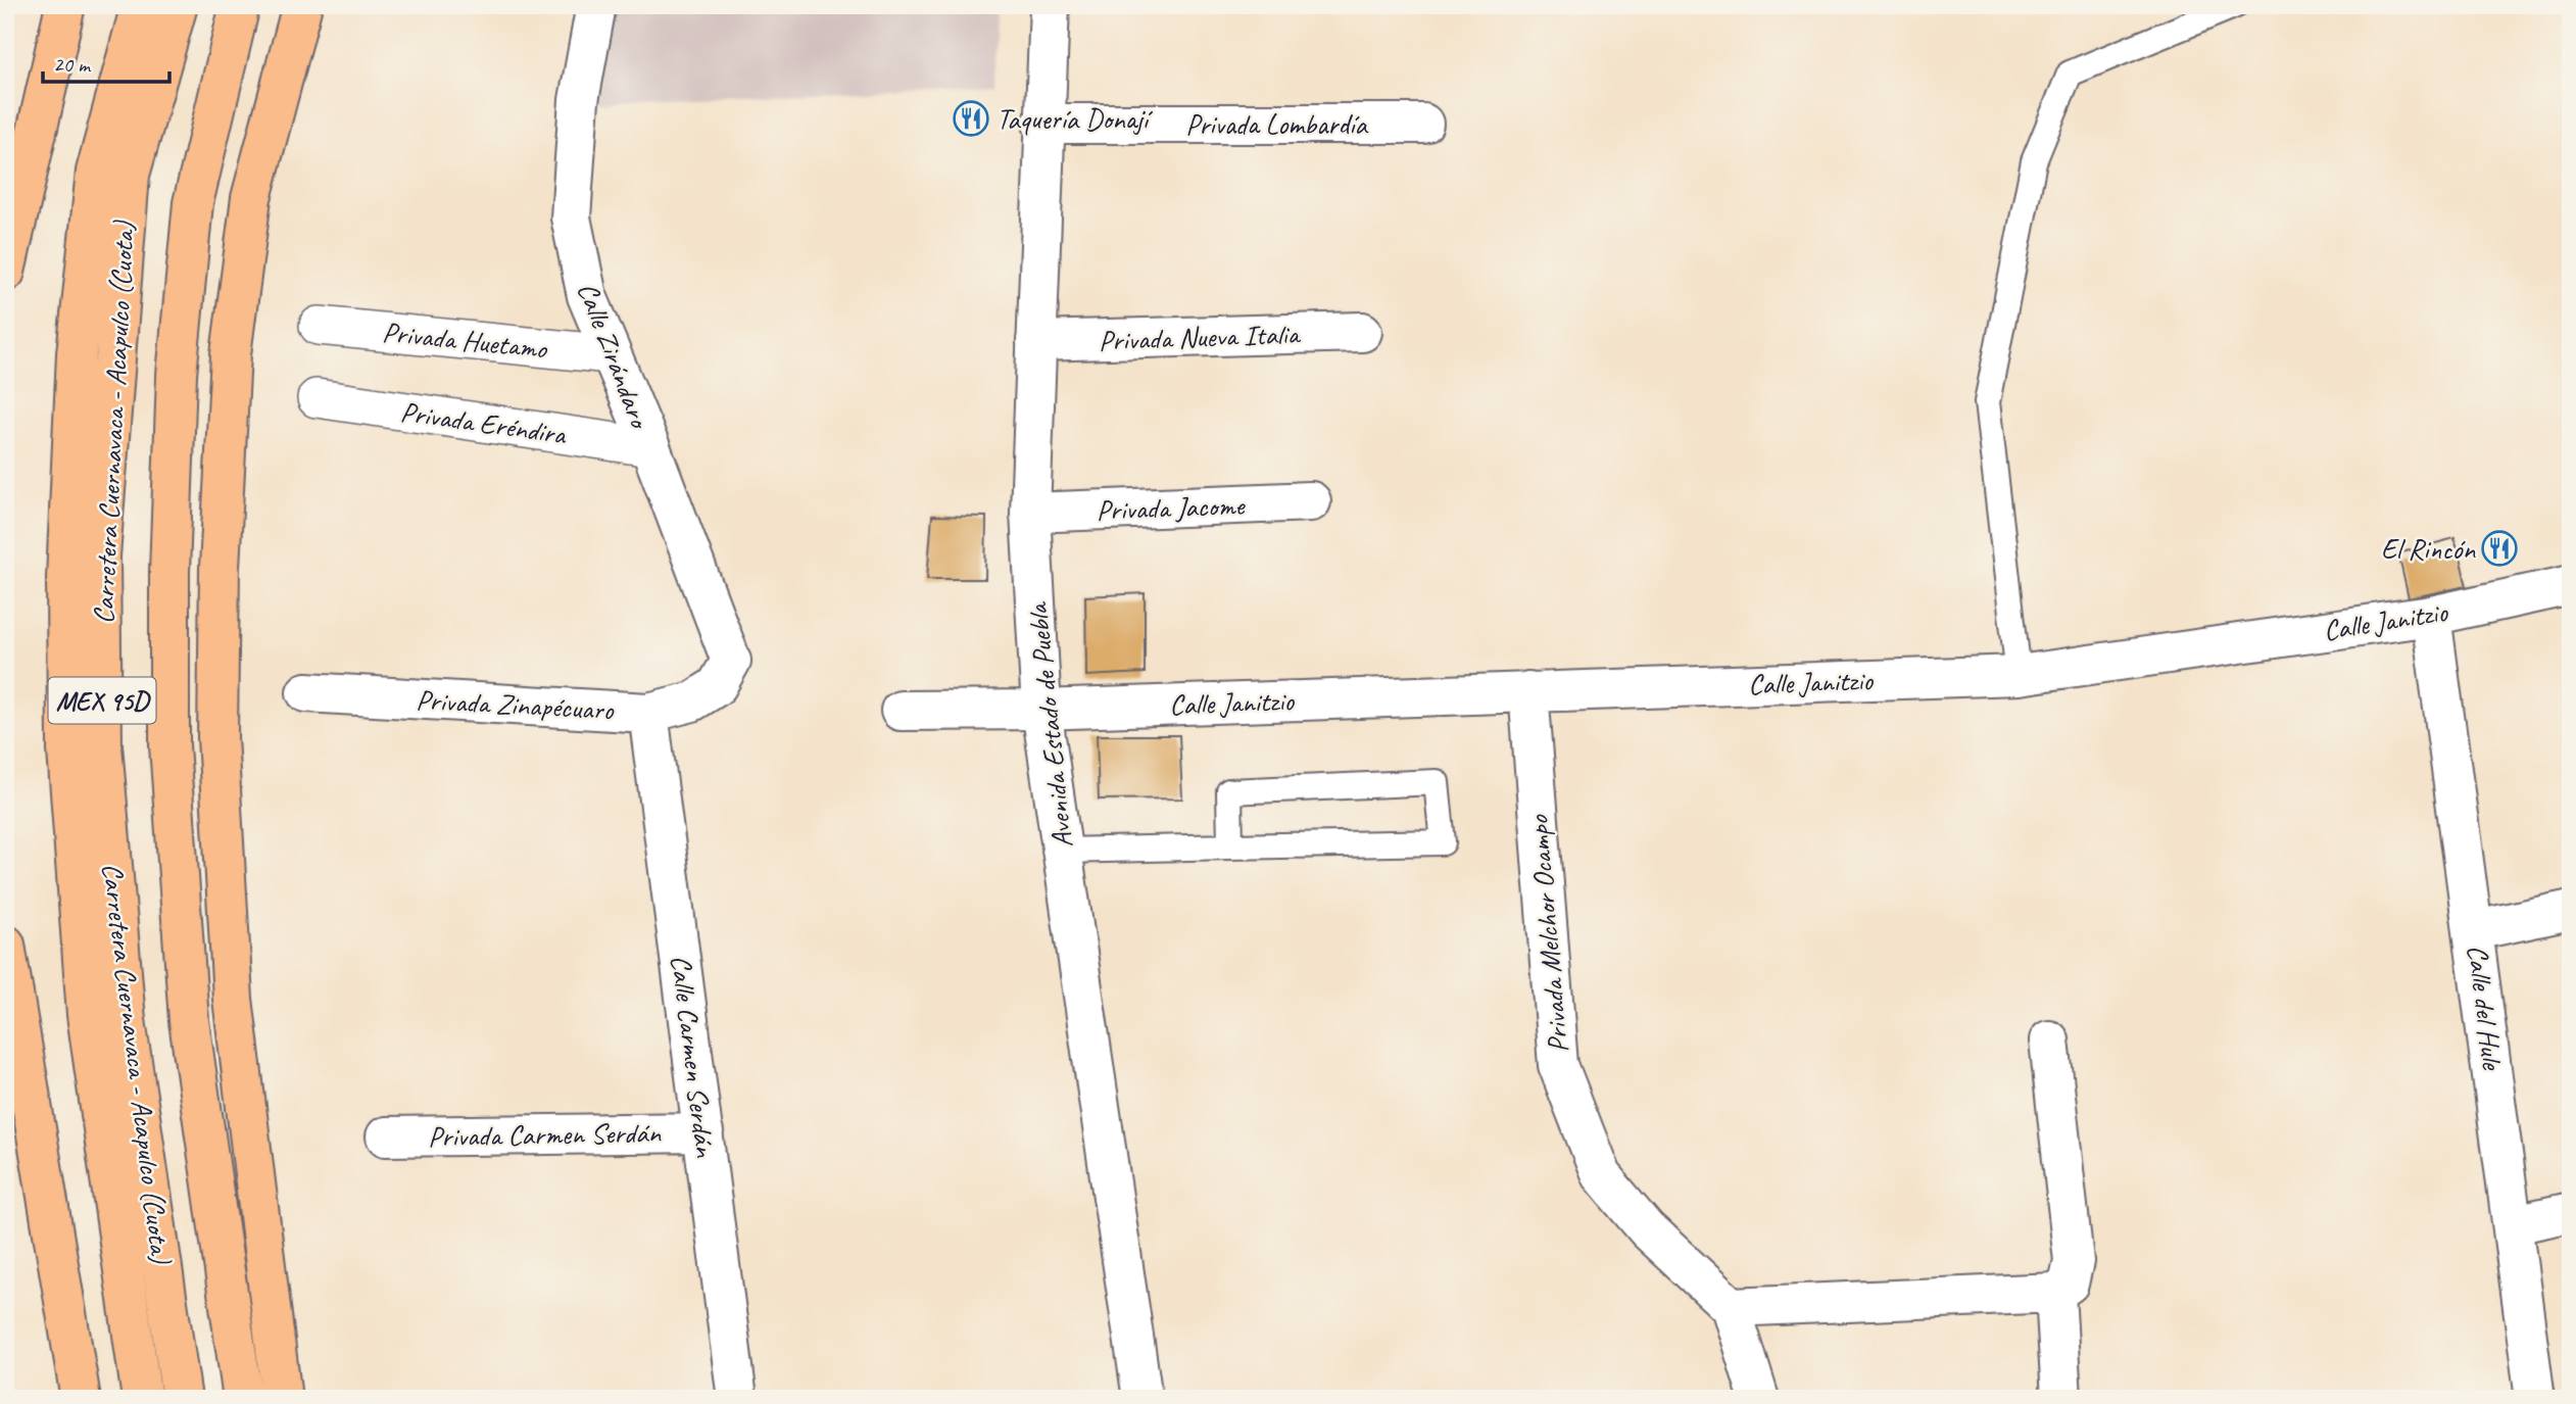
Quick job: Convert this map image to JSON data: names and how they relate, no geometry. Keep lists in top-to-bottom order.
{
  "streets": {
    "main road": ["Carretera Cuernavaca - Acapulco (Cuota)", "MEX 95D"],
    "street": [
      "Privada Lombardía",
      "Privada Nueva Italia",
      "Privada Huetamo",
      "Calle Zirándaro",
      "Privada Eréndira",
      "Privada Jacome",
      "Calle Janitzio",
      "Privada Zinapécuaro",
      "Avenida Estado de Puebla",
      "Privada Melchor Ocampo",
      "Calle del Hule",
      "Calle Carmen Serdán",
      "Privada Carmen Serdán"
    ]
  },
  "crossings": [
    ["Privada Lombardía", "Avenida Estado de Puebla"],
    ["Privada Nueva Italia", "Avenida Estado de Puebla"],
    ["Privada Huetamo", "Calle Zirándaro"],
    ["Calle Zirándaro", "Privada Eréndira"],
    ["Calle Zirándaro", "Privada Zinapécuaro"],
    ["Privada Jacome", "Avenida Estado de Puebla"],
    ["Calle Janitzio", "Avenida Estado de Puebla"],
    ["Calle Janitzio", "Privada Melchor Ocampo"],
    ["Calle Janitzio", "Calle del Hule"],
    ["Privada Zinapécuaro", "Calle Carmen Serdán"],
    ["Calle Carmen Serdán", "Privada Carmen Serdán"]
  ],
  "places": {
    "restaurant": ["Taquería Donají", "El Rincón"]
  },
  "scale_bar": "20 m"
}
